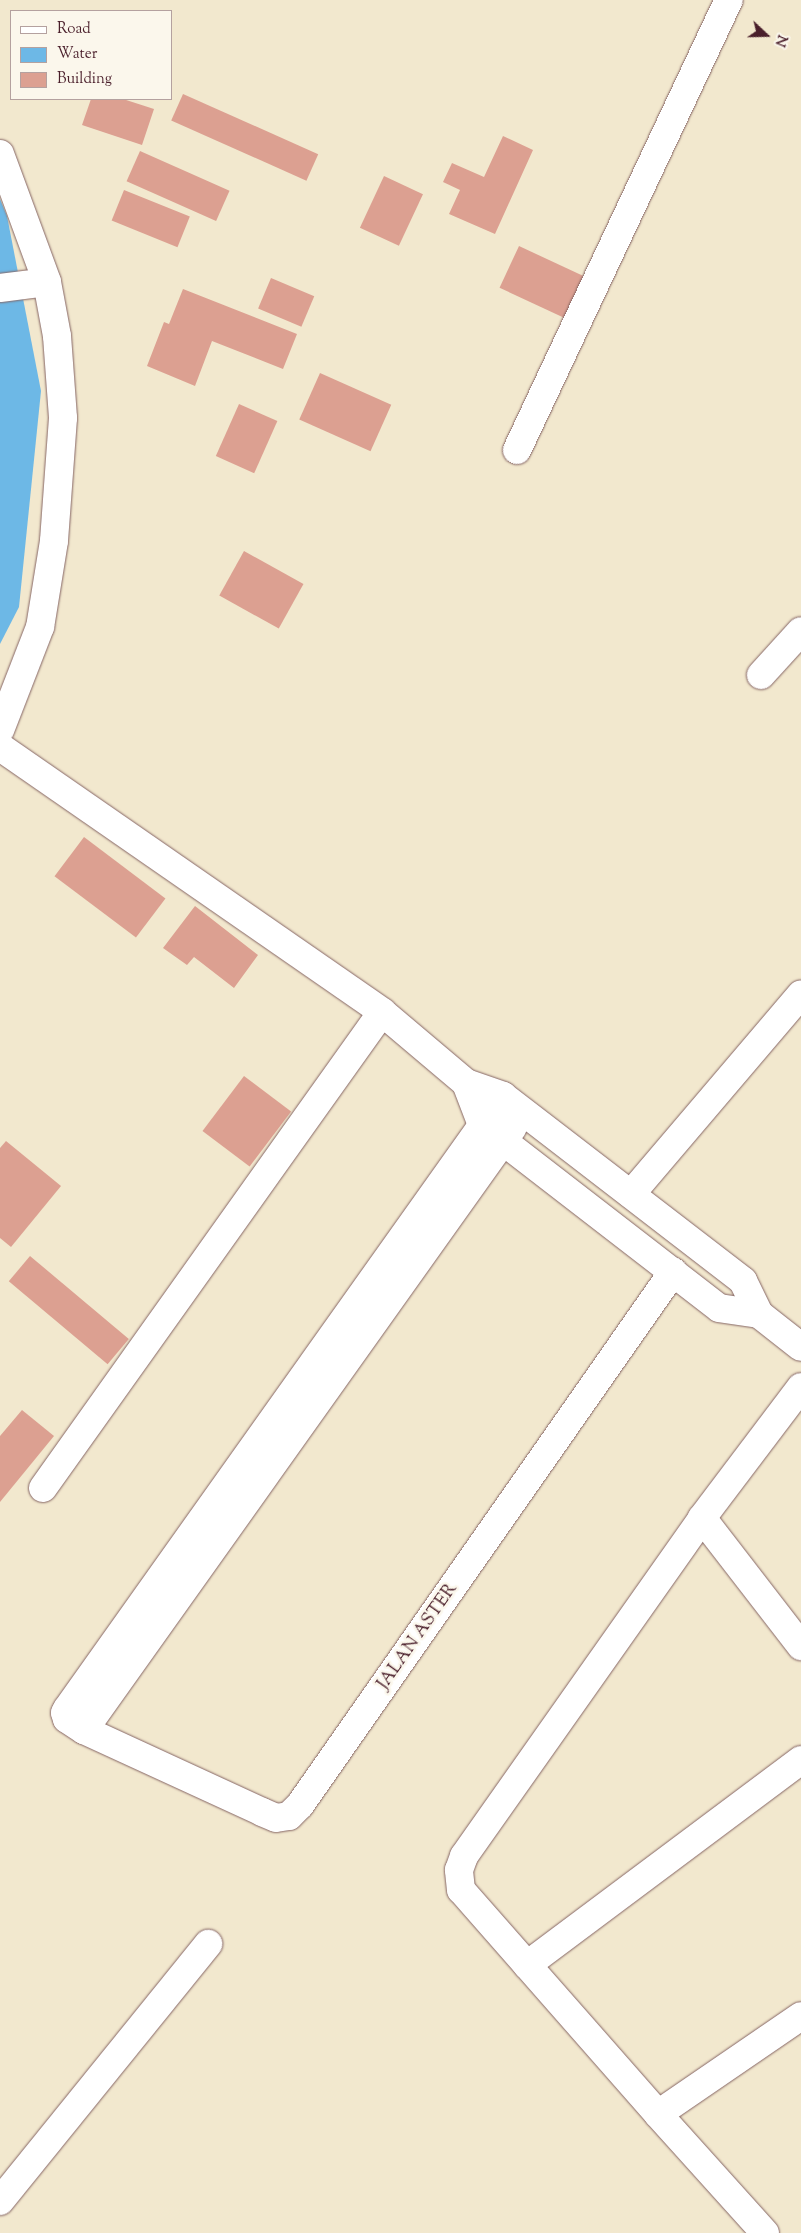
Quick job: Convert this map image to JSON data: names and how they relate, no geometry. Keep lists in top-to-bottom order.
{
  "streets": {
    "street": ["JALAN ASTER"]
  },
  "legend": ["Road", "Water", "Building"],
  "north": "right"
}
